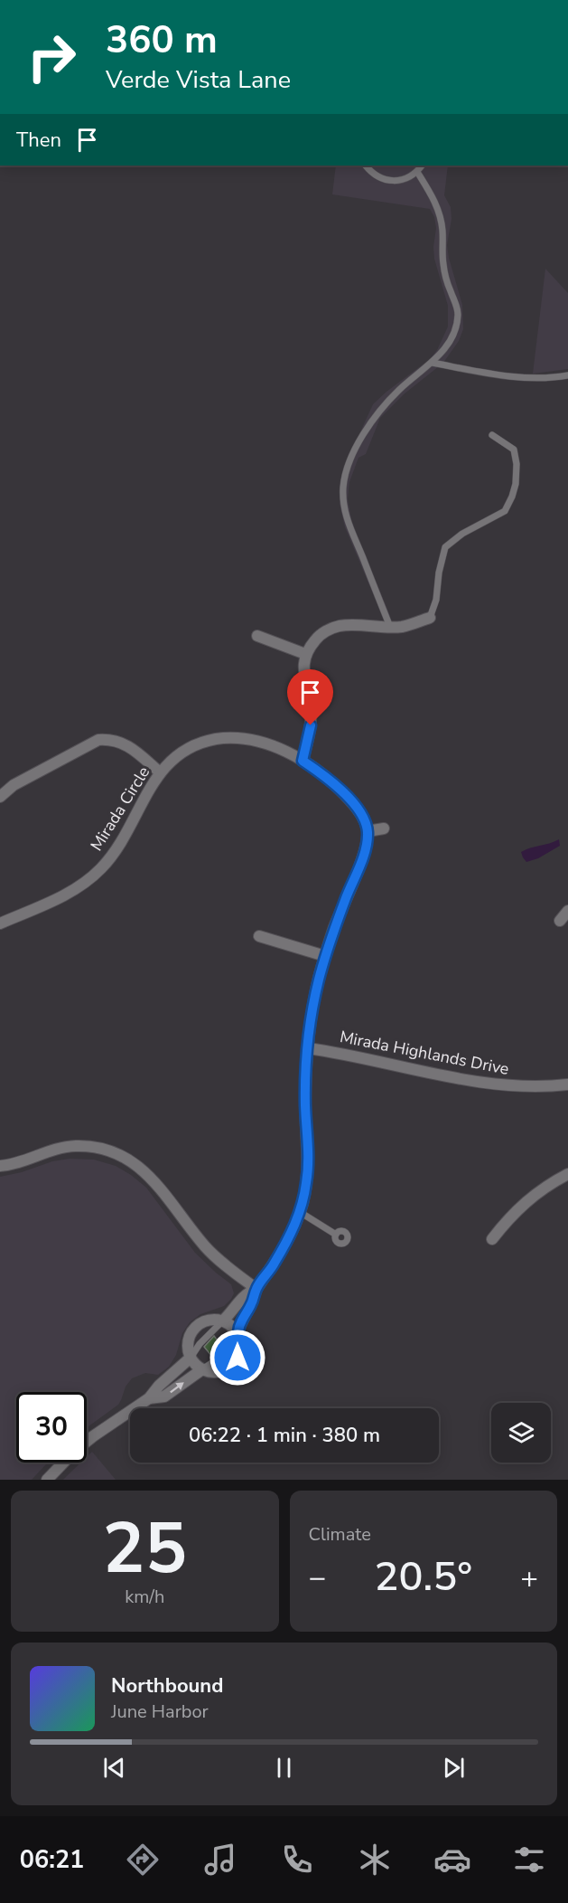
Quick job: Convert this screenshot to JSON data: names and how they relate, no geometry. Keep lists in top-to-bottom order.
{
  "streets": {
    "street": ["Mirada Circle", "Mirada Highlands Drive"]
  },
  "page": {
    "turn": ["360 m", "Verde Vista Lane"],
    "then": "Then",
    "limit": "30",
    "trip": "06:22 · 1 min · 380 m",
    "tile": [
      ["25", "km/h"],
      "Climate"
    ],
    "heat": ["−", "20.5°", "+"],
    "song": ["Northbound", "June Harbor"],
    "tabs": "06:21"
  }
}
